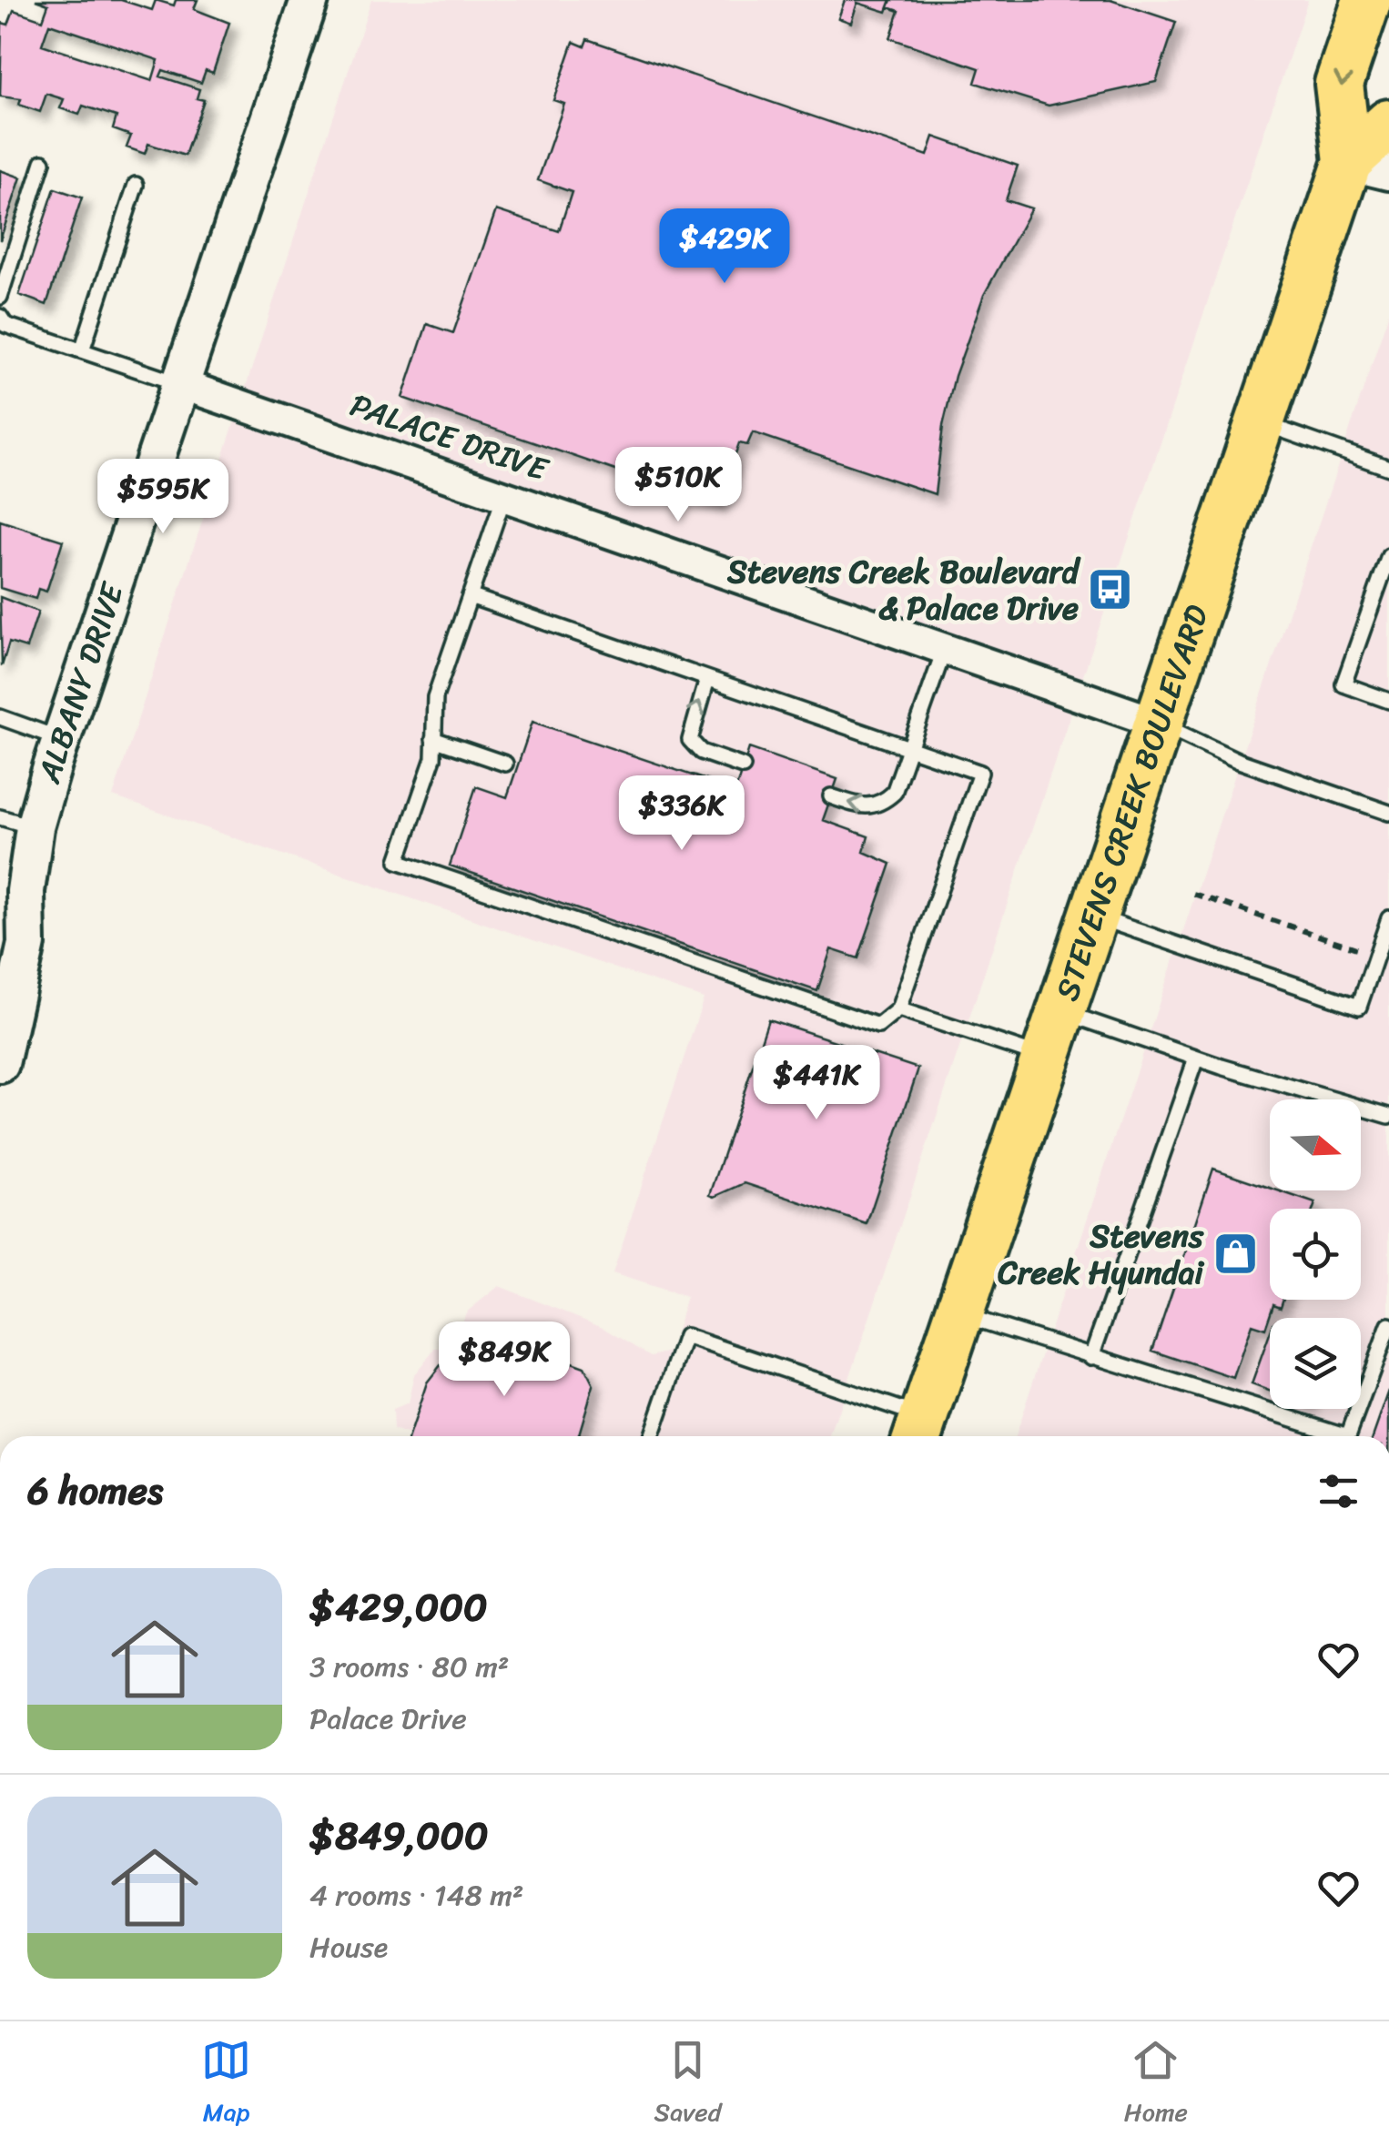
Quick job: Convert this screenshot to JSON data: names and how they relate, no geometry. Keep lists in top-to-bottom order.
{
  "streets": {
    "main road": ["STEVENS CREEK BOULEVARD"],
    "street": ["PALACE DRIVE", "ALBANY DRIVE"]
  },
  "crossings": [
    ["PALACE DRIVE", "ALBANY DRIVE"],
    ["PALACE DRIVE", "STEVENS CREEK BOULEVARD"]
  ],
  "places": {
    "bus stop": ["Stevens Creek Boulevard & Palace Drive"],
    "shop": ["Stevens Creek Hyundai"]
  },
  "north": "right",
  "page": {
    "price": [
      "$429K",
      "$510K",
      "$595K",
      "$336K",
      "$441K",
      "$849K"
    ],
    "heading": "6 homes",
    "list": [
      {
        "name": "$429,000",
        "note": "3 rooms · 80 m² · Palace Drive"
      },
      {
        "name": "$849,000",
        "note": "4 rooms · 148 m² · House"
      }
    ],
    "tabs": ["Map", "Saved", "Home"]
  }
}
